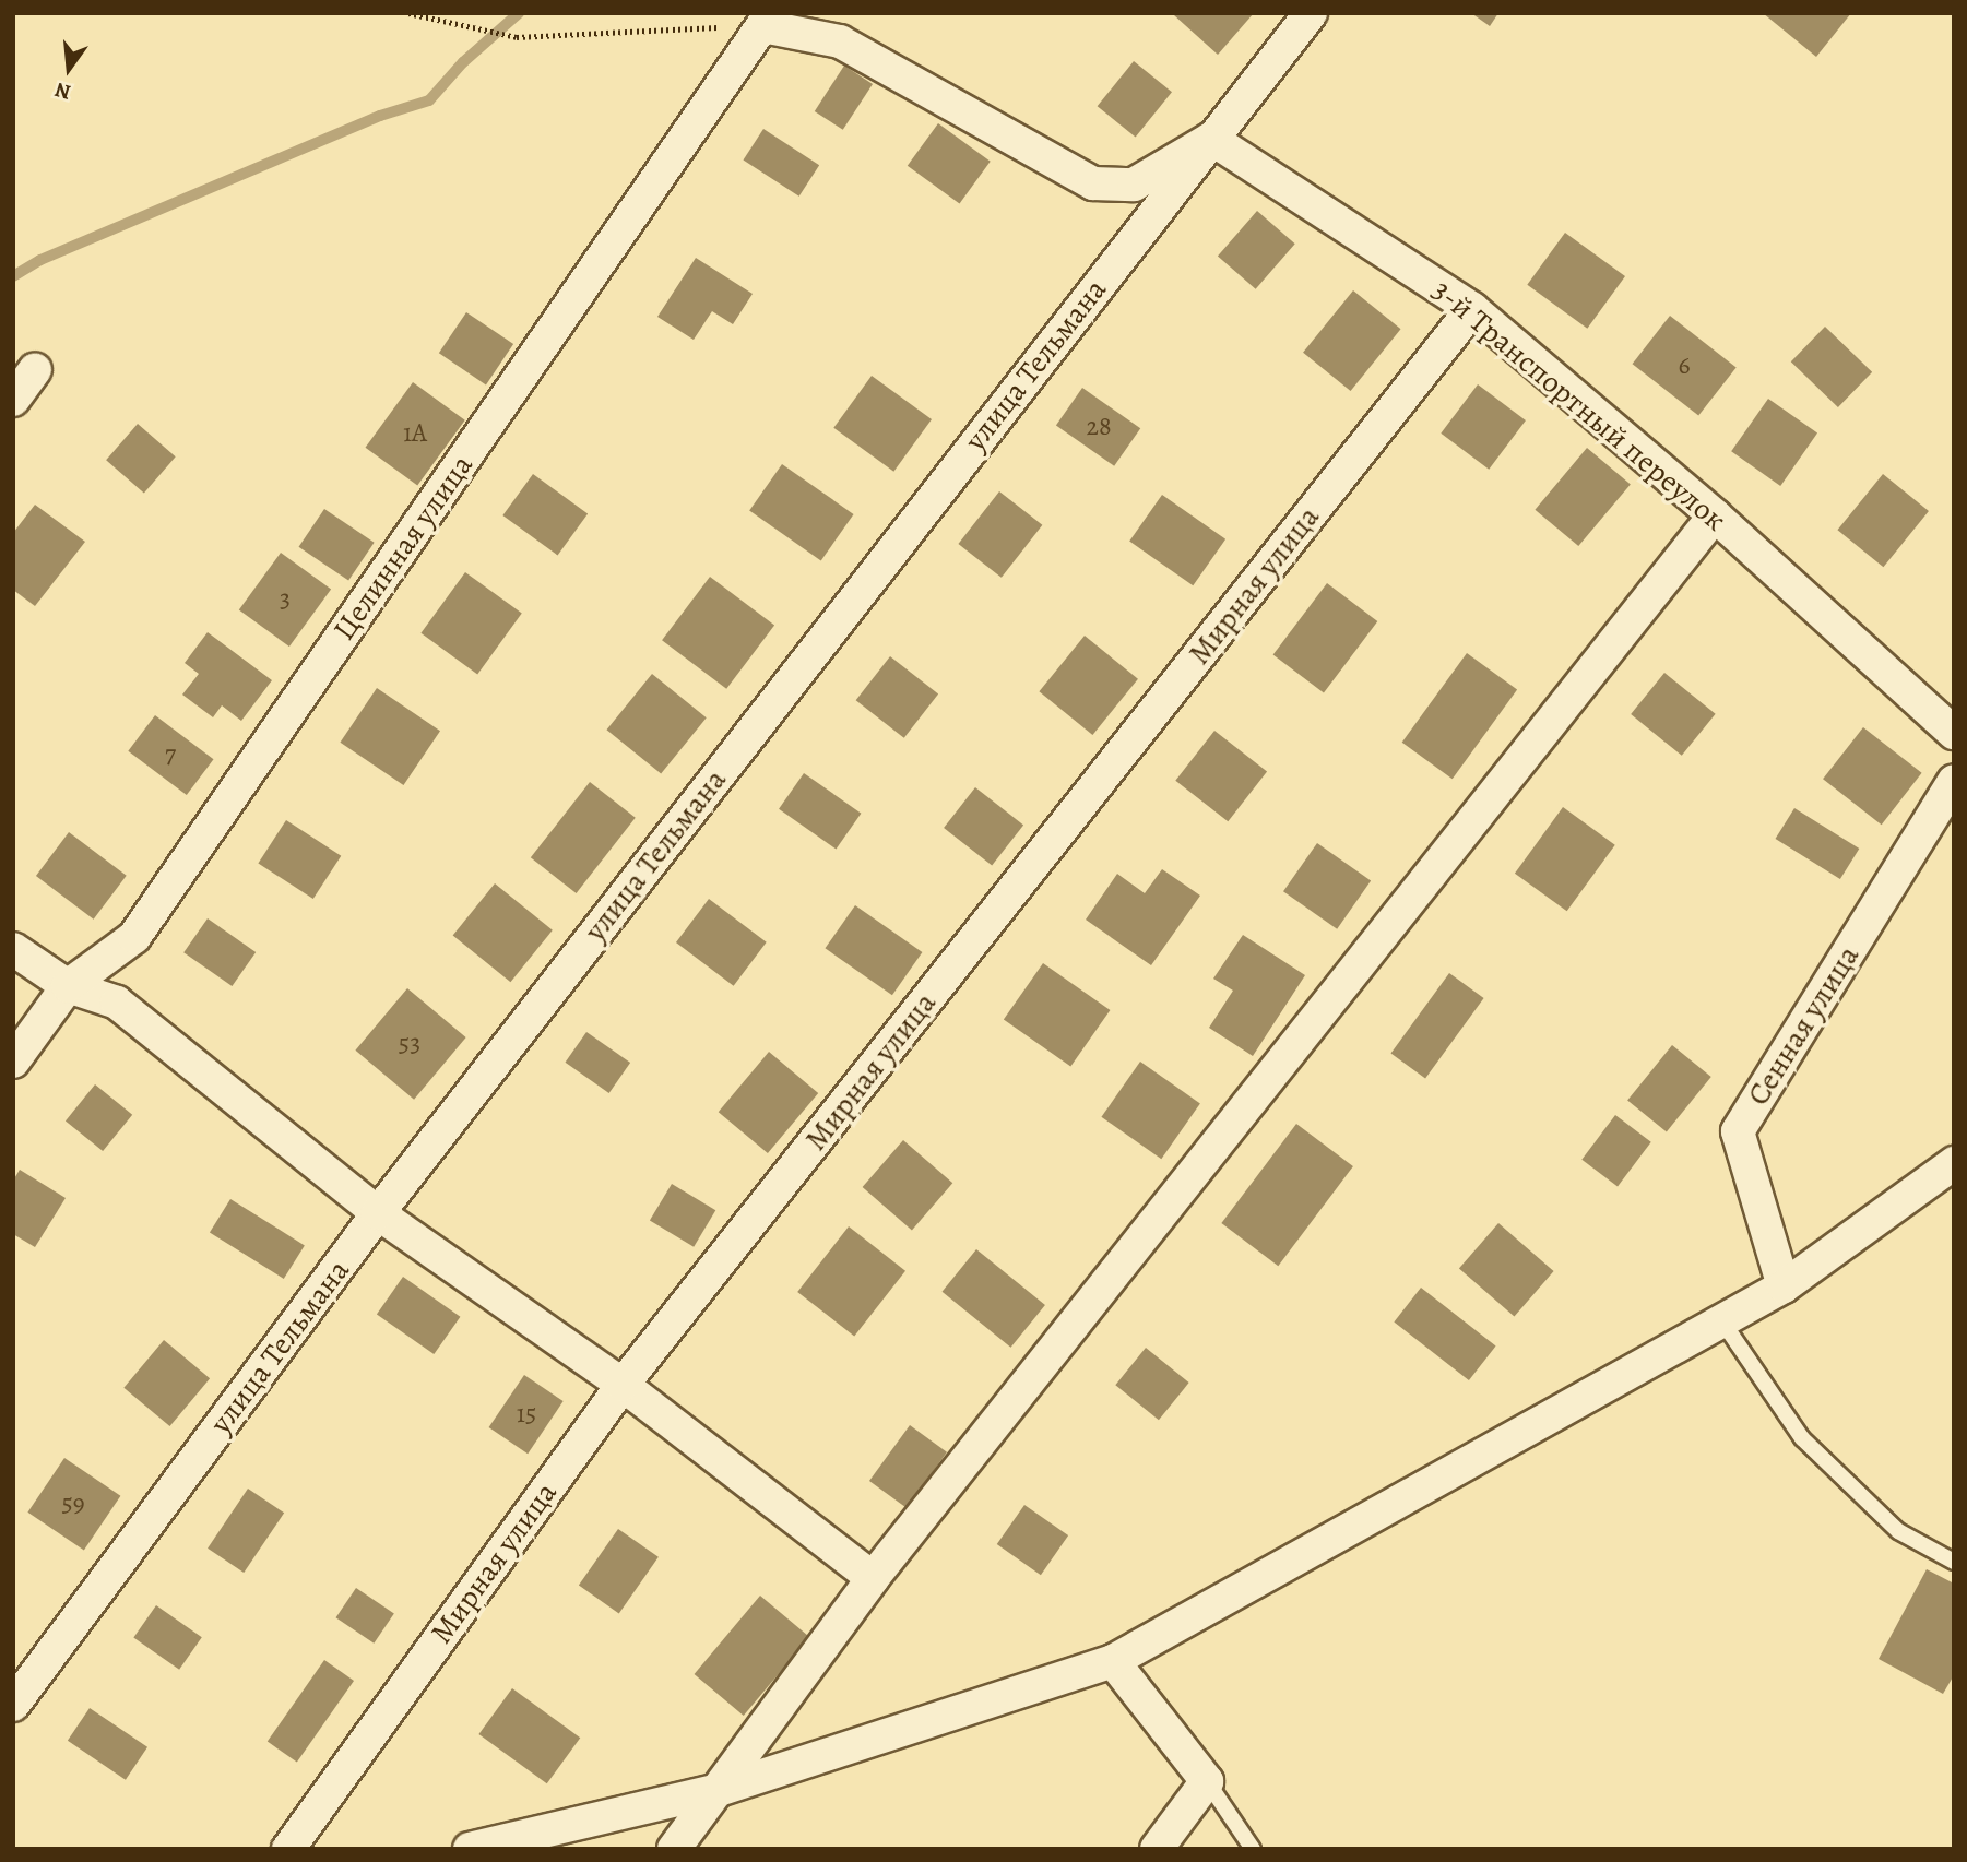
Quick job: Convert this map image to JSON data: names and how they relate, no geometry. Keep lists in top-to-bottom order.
{
  "streets": {
    "street": [
      "улица Тельмана",
      "3-й Транспортный переулок",
      "Целинная улица",
      "Мирная улица",
      "Сенная улица"
    ]
  },
  "crossings": [
    ["улица Тельмана", "3-й Транспортный переулок"],
    ["3-й Транспортный переулок", "Мирная улица"]
  ],
  "house_numbers": [
    "6",
    "28",
    "1А",
    "3",
    "7",
    "53",
    "15",
    "59"
  ],
  "north": "bottom"
}
